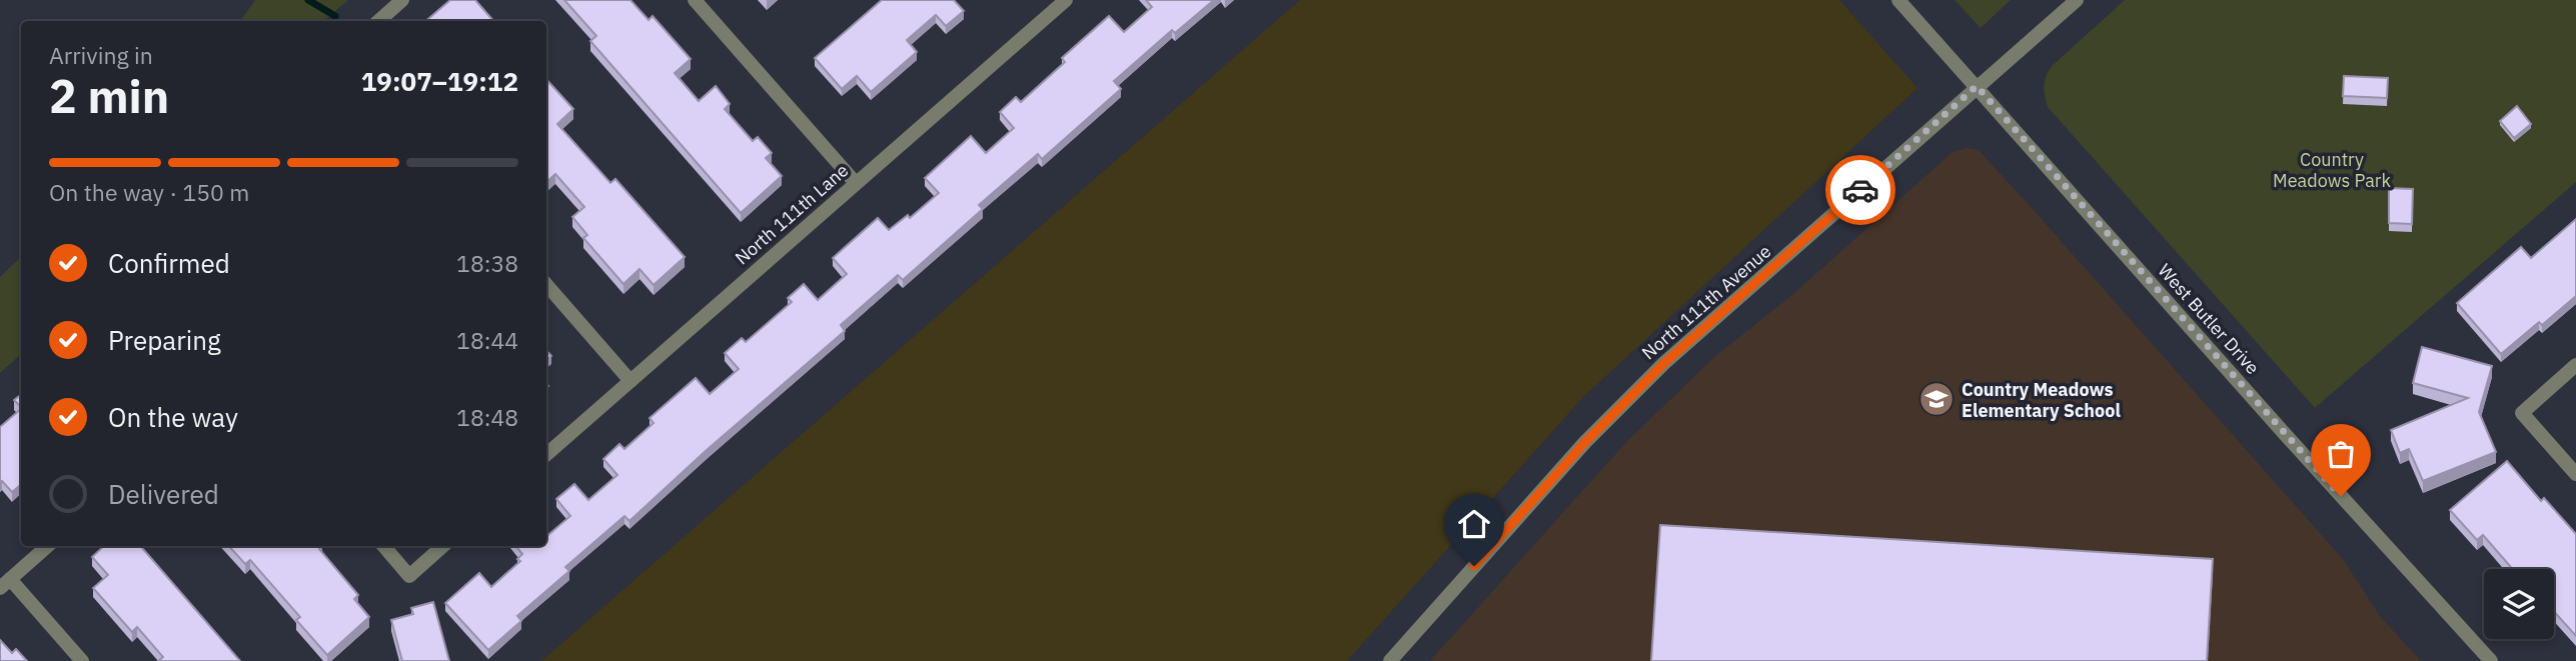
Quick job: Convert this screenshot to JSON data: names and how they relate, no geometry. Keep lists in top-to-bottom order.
{
  "streets": {
    "street": ["North 111th Lane", "North 111th Avenue", "West Butler Drive"]
  },
  "crossings": [
    ["North 111th Avenue", "West Butler Drive"]
  ],
  "parks": ["Country Meadows Park"],
  "places": {
    "school or university": ["Country Meadows Elementary School"]
  },
  "page": {
    "heading": ["2 min", "Arriving in", "19:07–19:12"],
    "bar": "On the way · 150 m",
    "list": [
      ["Confirmed", "18:38"],
      ["Preparing", "18:44"],
      ["On the way", "18:48"],
      "Delivered"
    ]
  }
}
